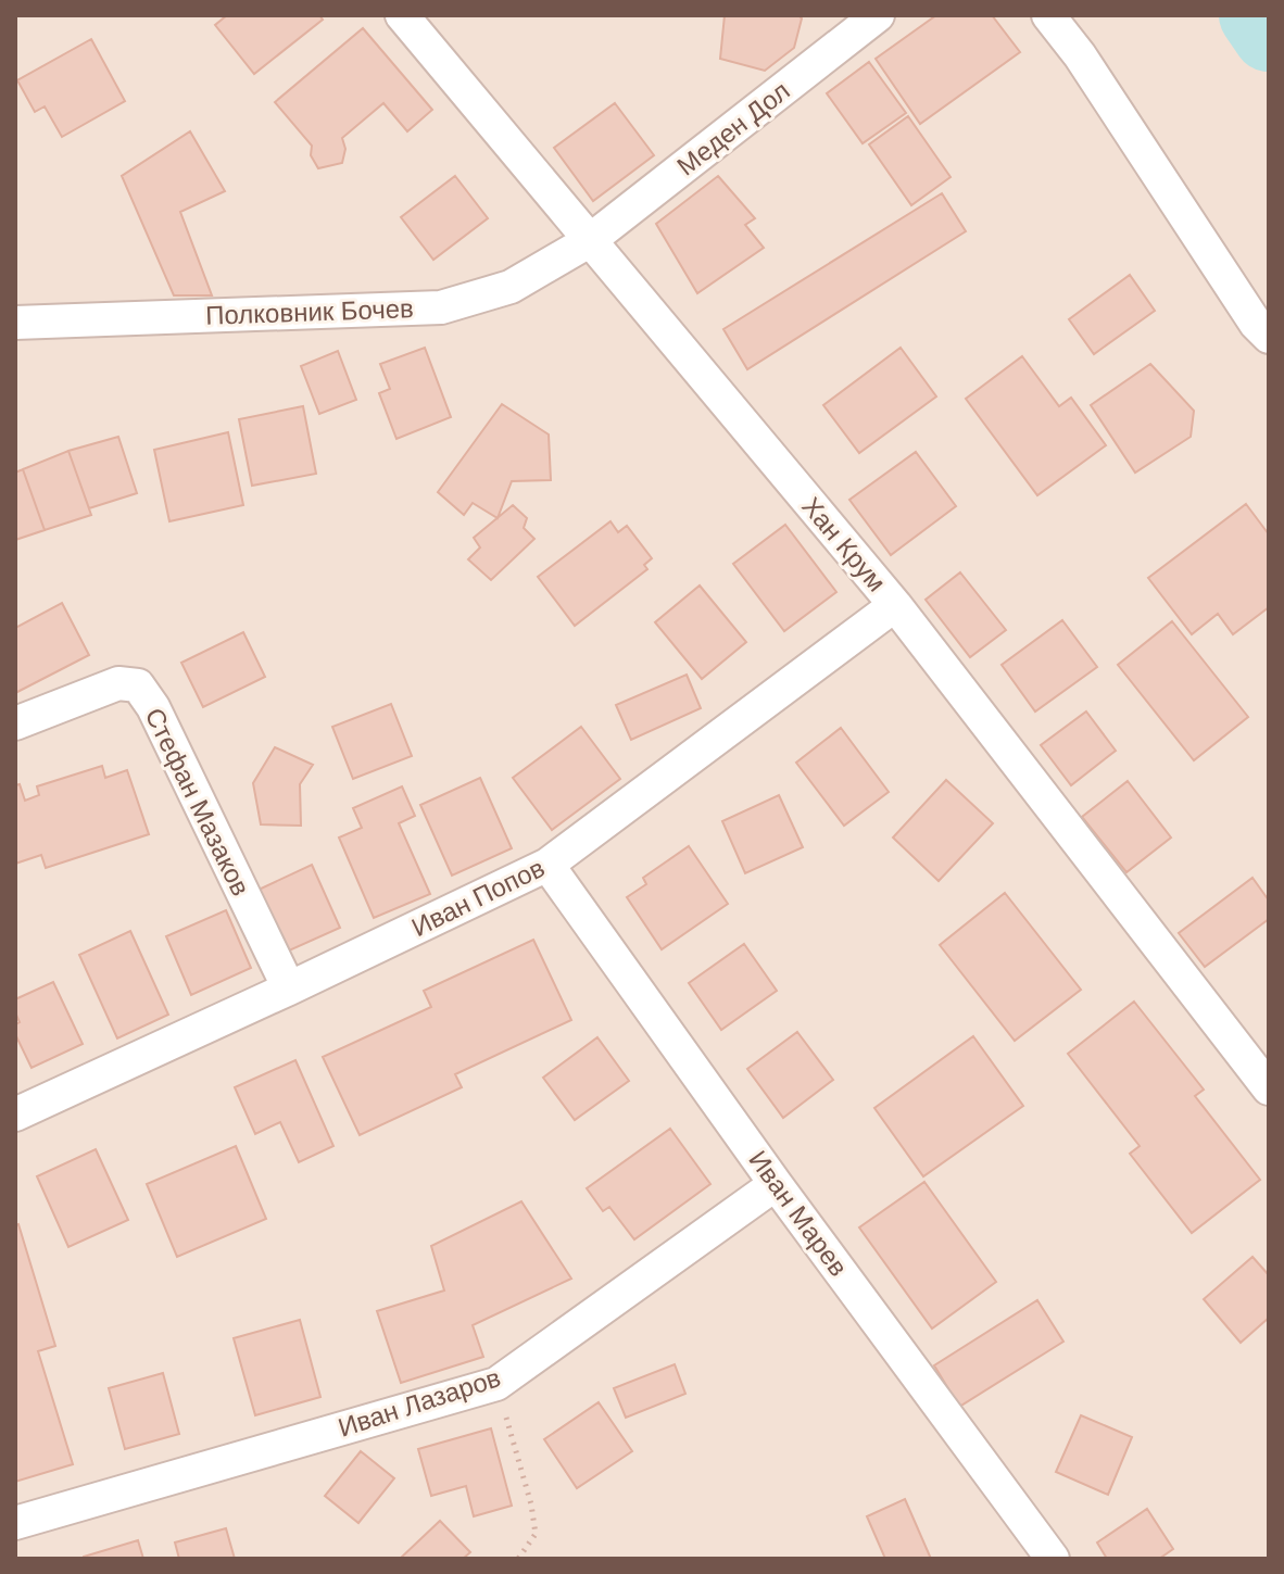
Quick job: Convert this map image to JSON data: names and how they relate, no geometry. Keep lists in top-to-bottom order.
{
  "streets": {
    "street": [
      "Меден Дол",
      "Полковник Бочев",
      "Хан Крум",
      "Стефан Мазаков",
      "Иван Попов",
      "Иван Марев",
      "Иван Лазаров"
    ]
  },
  "crossings": [
    ["Меден Дол", "Полковник Бочев"],
    ["Меден Дол", "Хан Крум"],
    ["Полковник Бочев", "Хан Крум"],
    ["Хан Крум", "Иван Попов"],
    ["Стефан Мазаков", "Иван Попов"],
    ["Иван Попов", "Иван Марев"],
    ["Иван Марев", "Иван Лазаров"]
  ]
}
